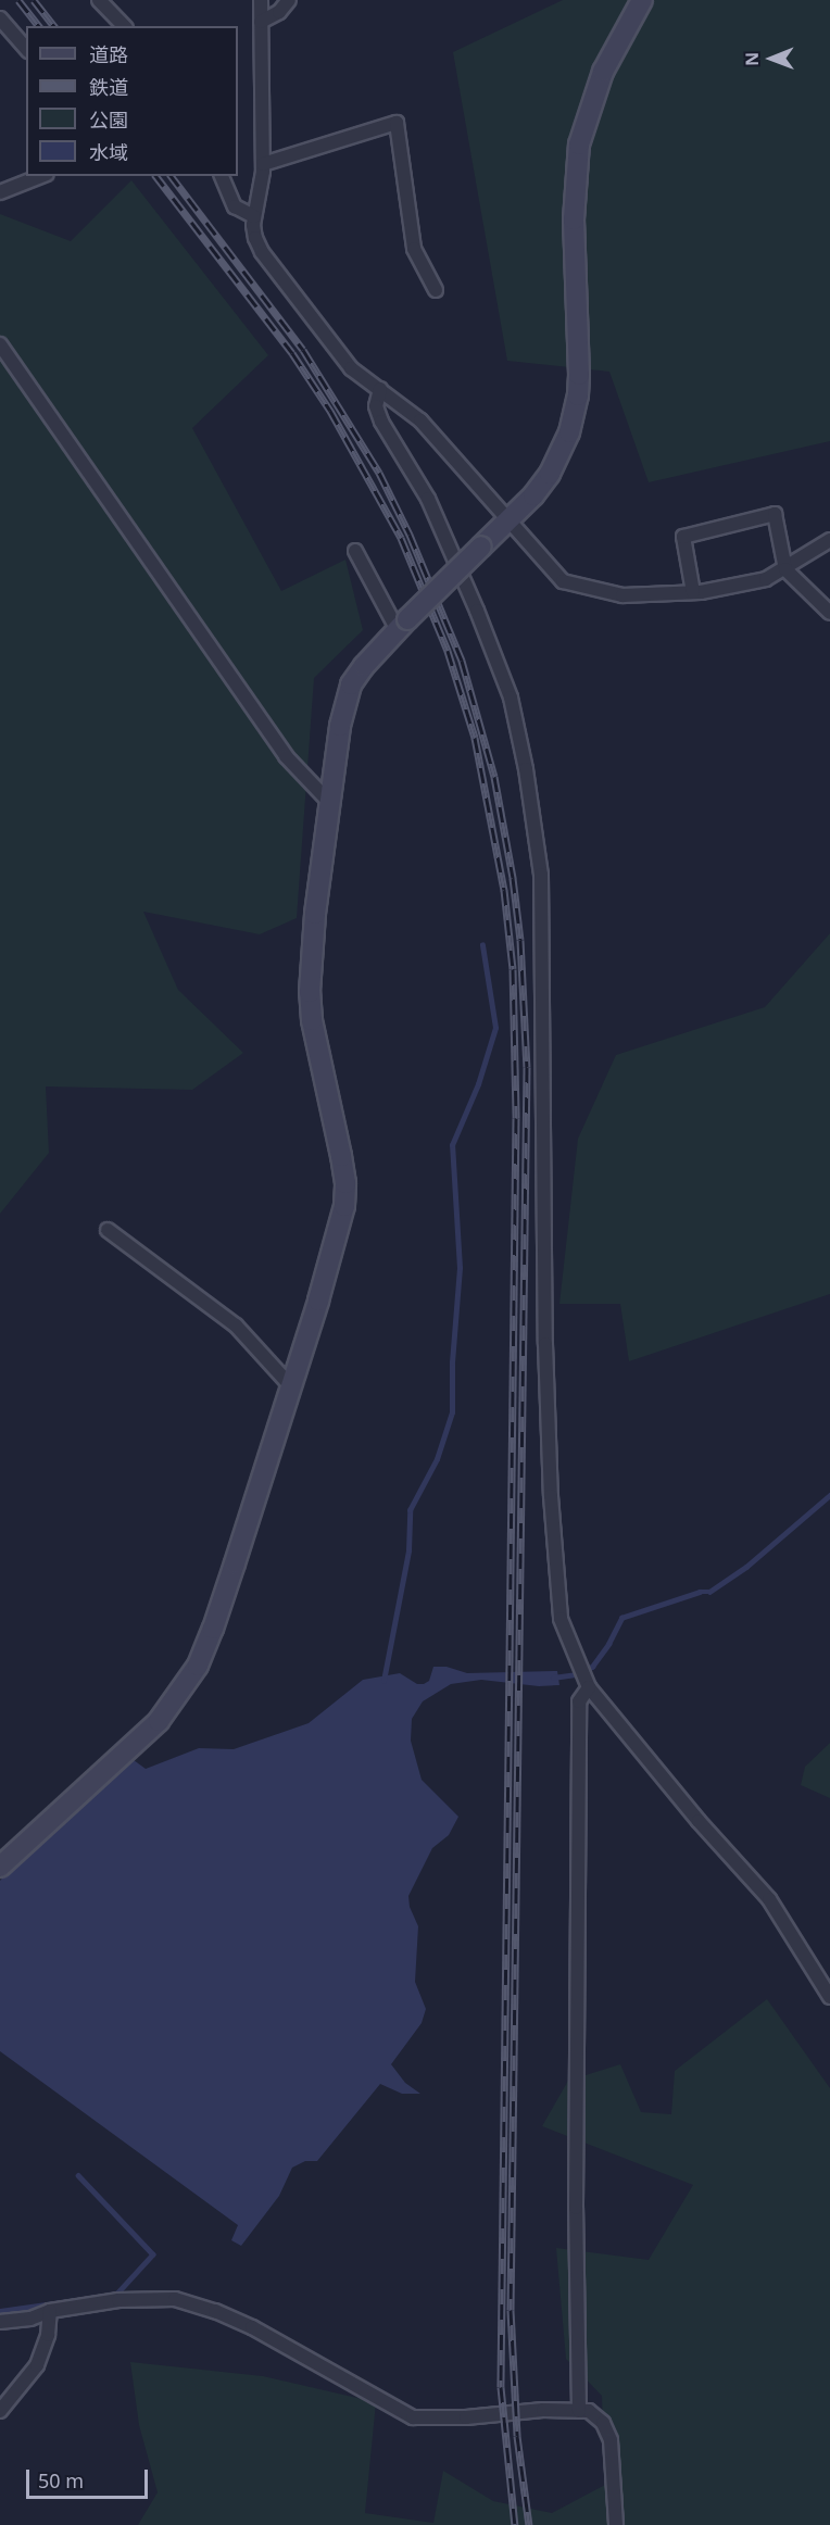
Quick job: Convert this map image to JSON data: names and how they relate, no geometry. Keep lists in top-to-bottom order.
{
  "legend": [
    "道路",
    "鉄道",
    "公園",
    "水域"
  ],
  "scale_bar": "50 m",
  "north": "left"
}
